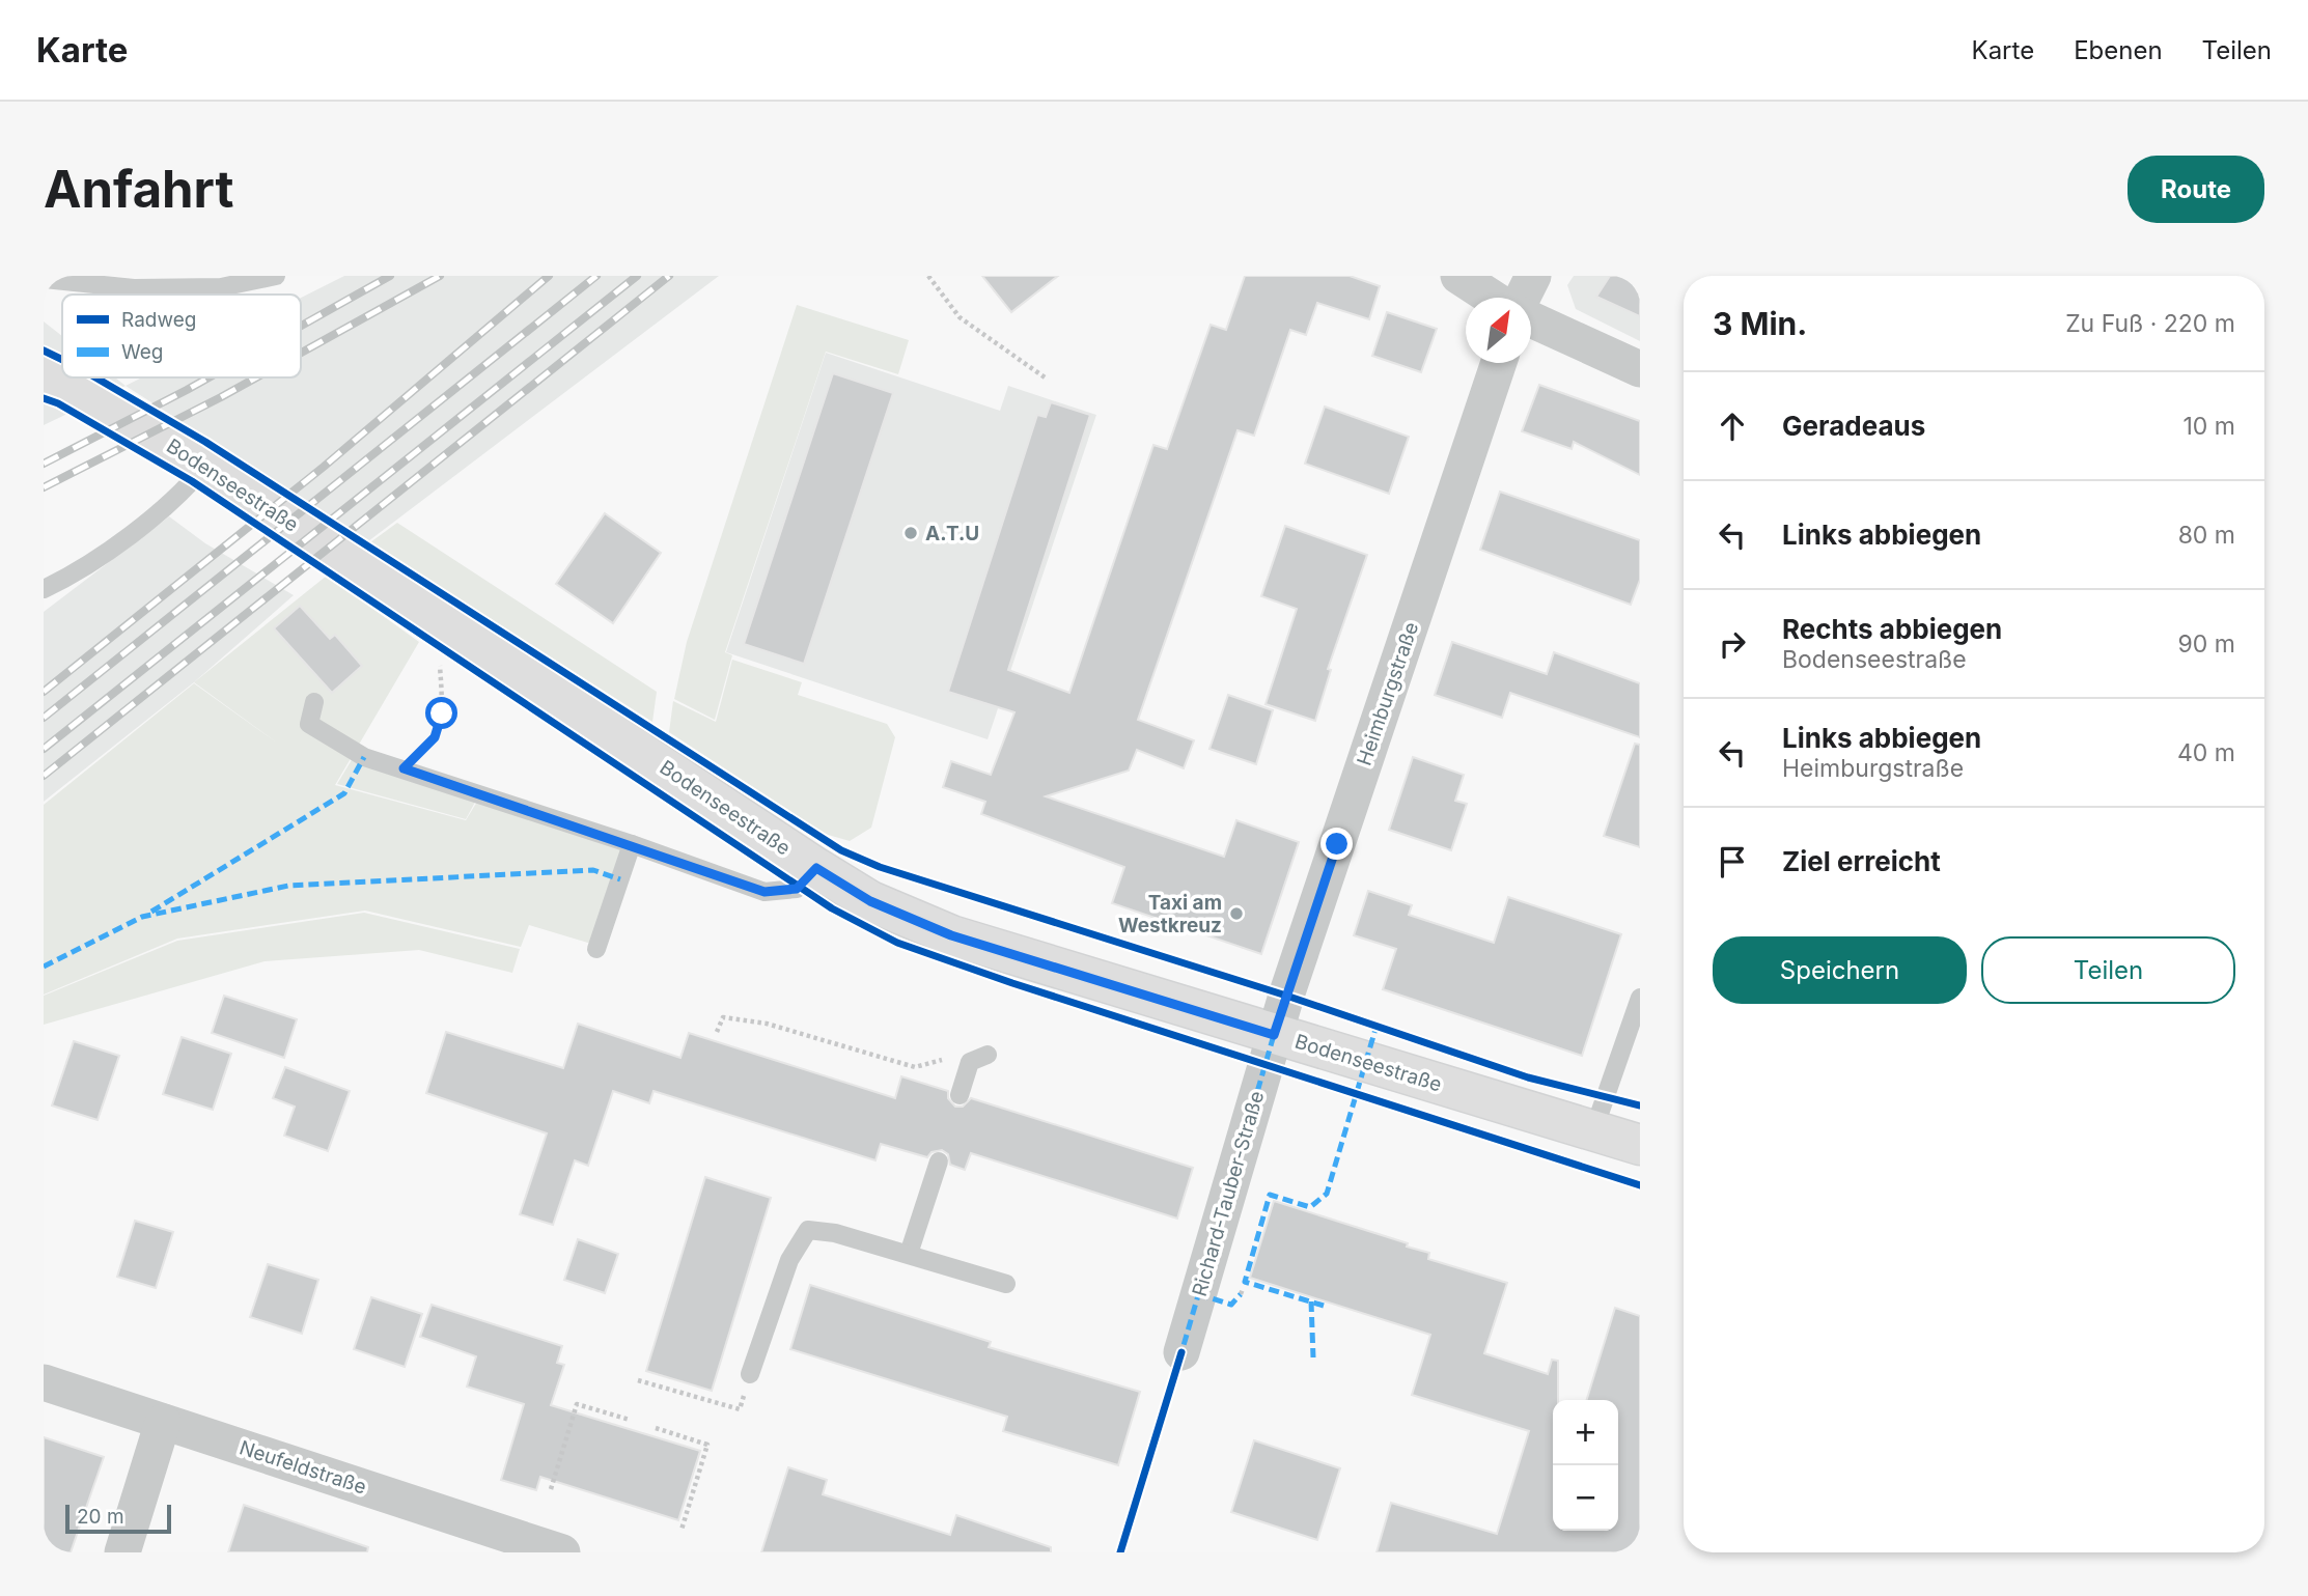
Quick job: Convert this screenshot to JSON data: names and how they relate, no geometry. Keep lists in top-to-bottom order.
{
  "streets": {
    "main road": ["Bodenseestraße"],
    "street": ["Heimburgstraße", "Richard-Tauber-Straße", "Neufeldstraße"]
  },
  "crossings": [
    ["Bodenseestraße", "Heimburgstraße"],
    ["Bodenseestraße", "Richard-Tauber-Straße"],
    ["Heimburgstraße", "Richard-Tauber-Straße"]
  ],
  "places": ["A.T.U", "Taxi am Westkreuz"],
  "legend": ["Radweg", "Weg"],
  "scale_bar": "20 m",
  "north": "top right",
  "page": {
    "header": "Karte",
    "nav": ["Karte", "Ebenen", "Teilen"],
    "buttons": [
      "Route",
      ["Speichern", "Teilen"]
    ],
    "title": "Anfahrt",
    "heading": ["3 Min.", "Zu Fuß · 220 m"],
    "list": [
      ["Geradeaus", "10 m"],
      ["Links abbiegen", "80 m"],
      ["Rechts abbiegen", "Bodenseestraße", "90 m"],
      ["Links abbiegen", "Heimburgstraße", "40 m"],
      "Ziel erreicht"
    ],
    "map_buttons": ["+", "−"],
    "scale": "20 m"
  }
}
